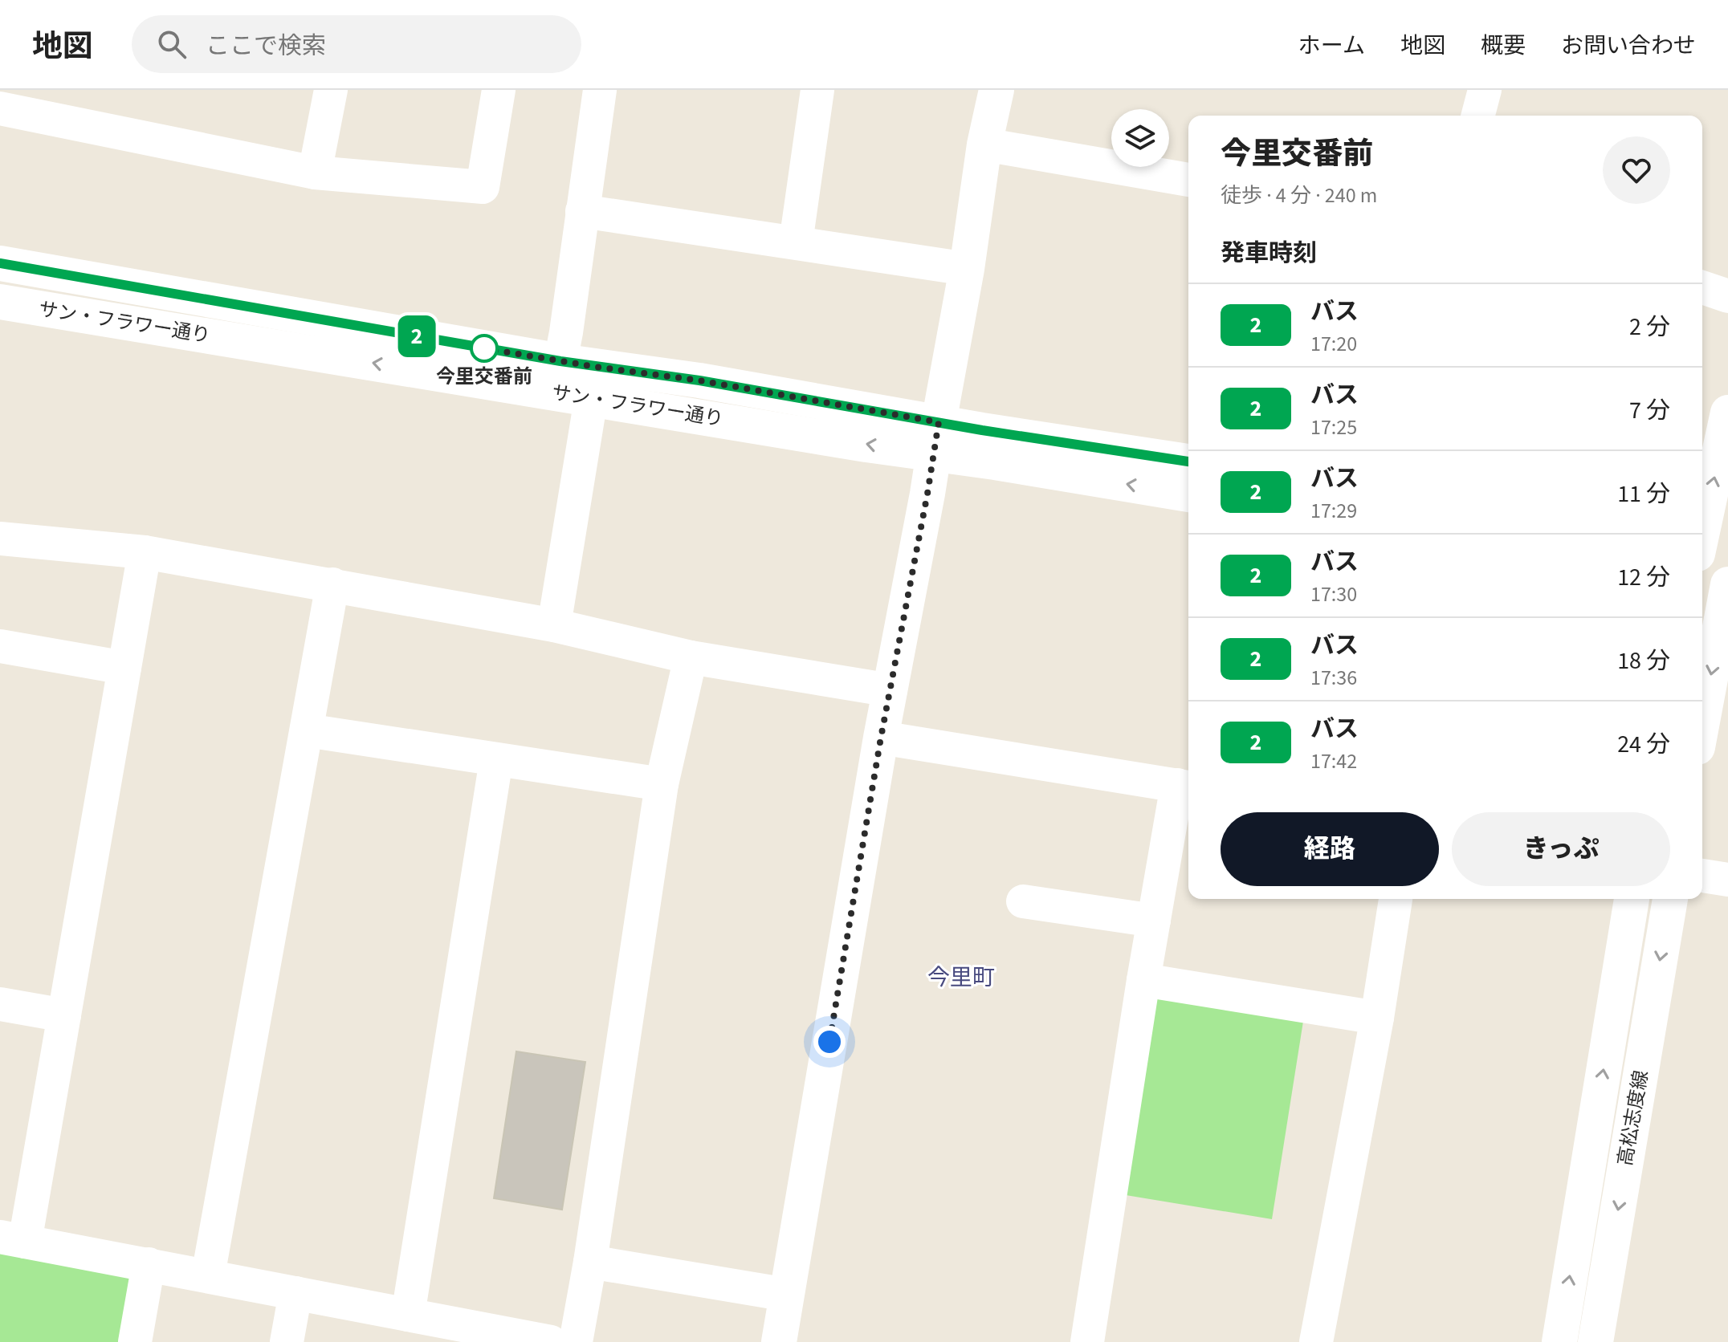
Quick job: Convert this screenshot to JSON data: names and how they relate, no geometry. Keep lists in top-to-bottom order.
{
  "streets": {
    "street": ["サン・フラワー通り", "高松志度線"]
  },
  "districts": ["今里町"],
  "places": ["今里交番前"],
  "lines": ["bus line 2"],
  "page": {
    "header": "地図",
    "search": "ここで検索",
    "nav": [
      "ホーム",
      "地図",
      "概要",
      "お問い合わせ"
    ],
    "on_map": "2",
    "heading": [
      ["今里交番前", "徒歩 · 4 分 · 240 m"],
      "発車時刻"
    ],
    "list": [
      {
        "mark": "2",
        "name": "バス",
        "note": "17:20",
        "value": "2 分"
      },
      {
        "mark": "2",
        "name": "バス",
        "note": "17:25",
        "value": "7 分"
      },
      {
        "mark": "2",
        "name": "バス",
        "note": "17:29",
        "value": "11 分"
      },
      {
        "mark": "2",
        "name": "バス",
        "note": "17:30",
        "value": "12 分"
      },
      {
        "mark": "2",
        "name": "バス",
        "note": "17:36",
        "value": "18 分"
      },
      {
        "mark": "2",
        "name": "バス",
        "note": "17:42",
        "value": "24 分"
      }
    ],
    "buttons": ["経路", "きっぷ"]
  }
}
